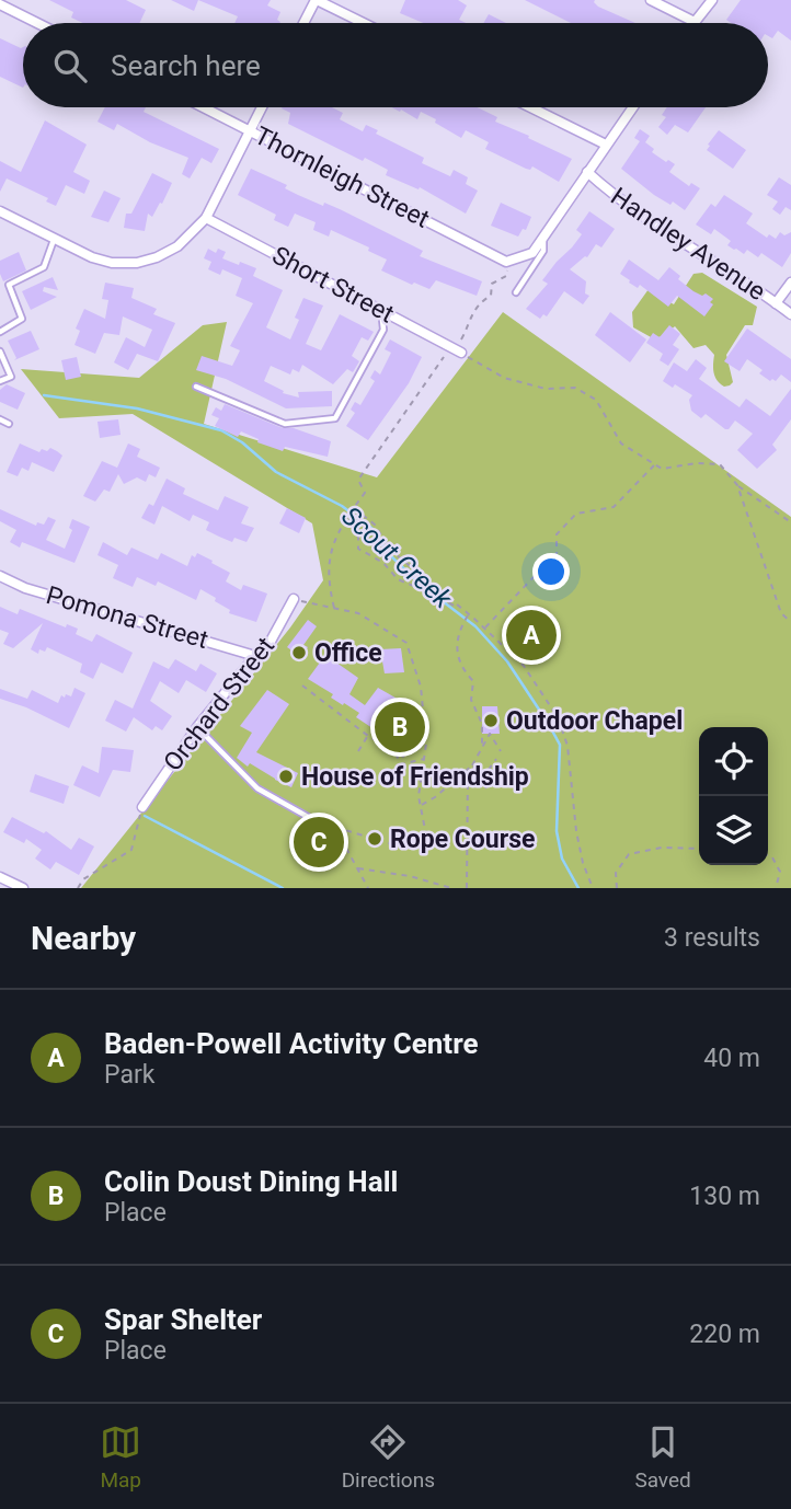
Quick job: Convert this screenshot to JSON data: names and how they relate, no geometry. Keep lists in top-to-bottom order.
{
  "streets": {
    "street": [
      "Thornleigh Street",
      "Handley Avenue",
      "Short Street",
      "Pomona Street",
      "Orchard Street"
    ]
  },
  "crossings": [
    ["Pomona Street", "Orchard Street"]
  ],
  "water": ["Scout Creek"],
  "places": [
    "Office",
    "Outdoor Chapel",
    "House of Friendship",
    "Rope Course"
  ],
  "page": {
    "search": "Search here",
    "pins": ["A", "B", "C"],
    "heading": ["Nearby", "3 results"],
    "list": [
      {
        "mark": "A",
        "name": "Baden-Powell Activity Centre",
        "note": "Park",
        "value": "40 m"
      },
      {
        "mark": "B",
        "name": "Colin Doust Dining Hall",
        "note": "Place",
        "value": "130 m"
      },
      {
        "mark": "C",
        "name": "Spar Shelter",
        "note": "Place",
        "value": "220 m"
      }
    ],
    "nav": ["Map", "Directions", "Saved"]
  }
}
